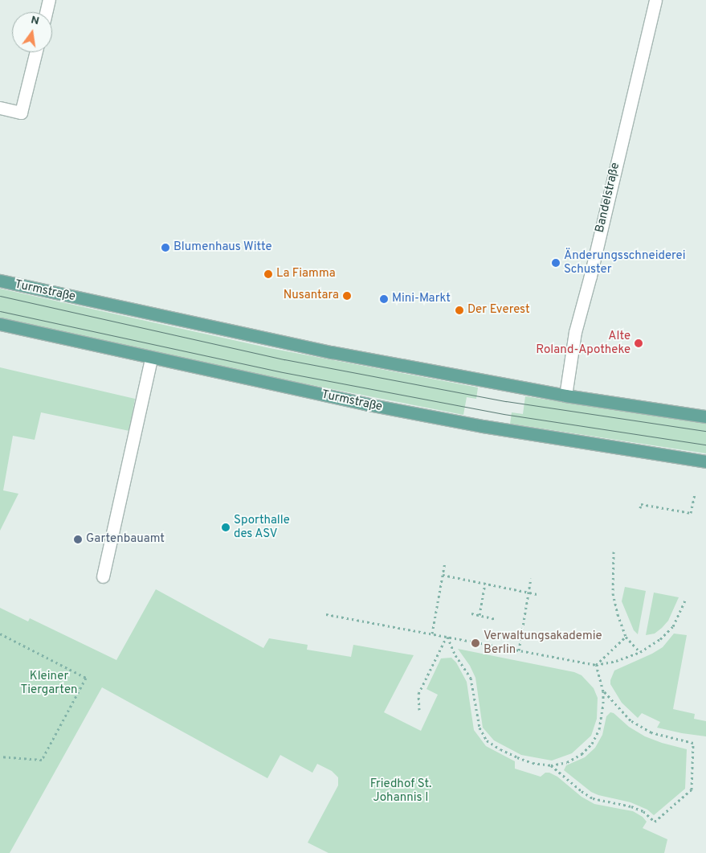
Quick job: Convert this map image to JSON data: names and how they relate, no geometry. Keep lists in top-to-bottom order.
{
  "streets": {
    "main road": ["Turmstraße"],
    "street": ["Bandelstraße"]
  },
  "crossings": [
    ["Bandelstraße", "Turmstraße"]
  ],
  "parks": ["Kleiner Tiergarten", "Friedhof St. Johannis I"],
  "places": [
    "Blumenhaus Witte",
    "Änderungsschneiderei Schuster",
    "La Fiamma",
    "Nusantara",
    "Mini-Markt",
    "Der Everest",
    "Alte Roland-Apotheke",
    "Sporthalle des ASV",
    "Gartenbauamt",
    "Verwaltungsakademie Berlin"
  ],
  "north": "top"
}
